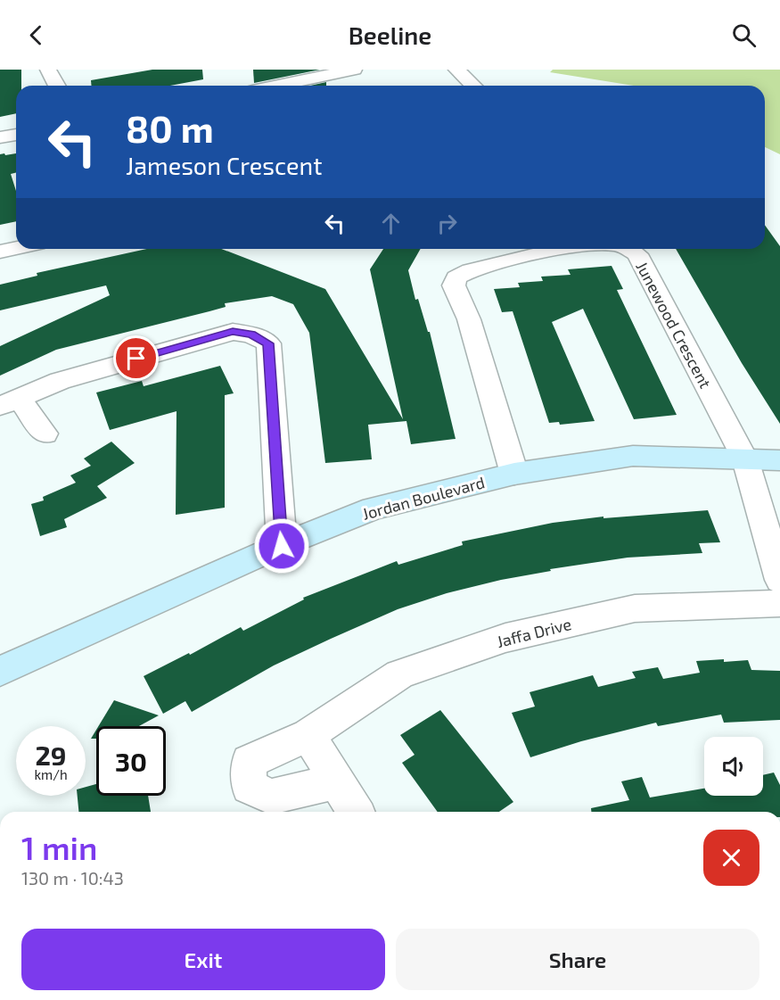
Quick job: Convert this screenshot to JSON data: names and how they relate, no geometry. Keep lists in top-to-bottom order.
{
  "streets": {
    "street": ["Junewood Crescent", "Jordan Boulevard", "Jaffa Drive"]
  },
  "crossings": [
    ["Junewood Crescent", "Jordan Boulevard"]
  ],
  "page": {
    "header": "Beeline",
    "turn": ["80 m", "Jameson Crescent"],
    "speed": "29 km/h",
    "limit": "30",
    "heading": ["1 min", "130 m · 10:43"],
    "buttons": ["Exit", "Share"]
  }
}
